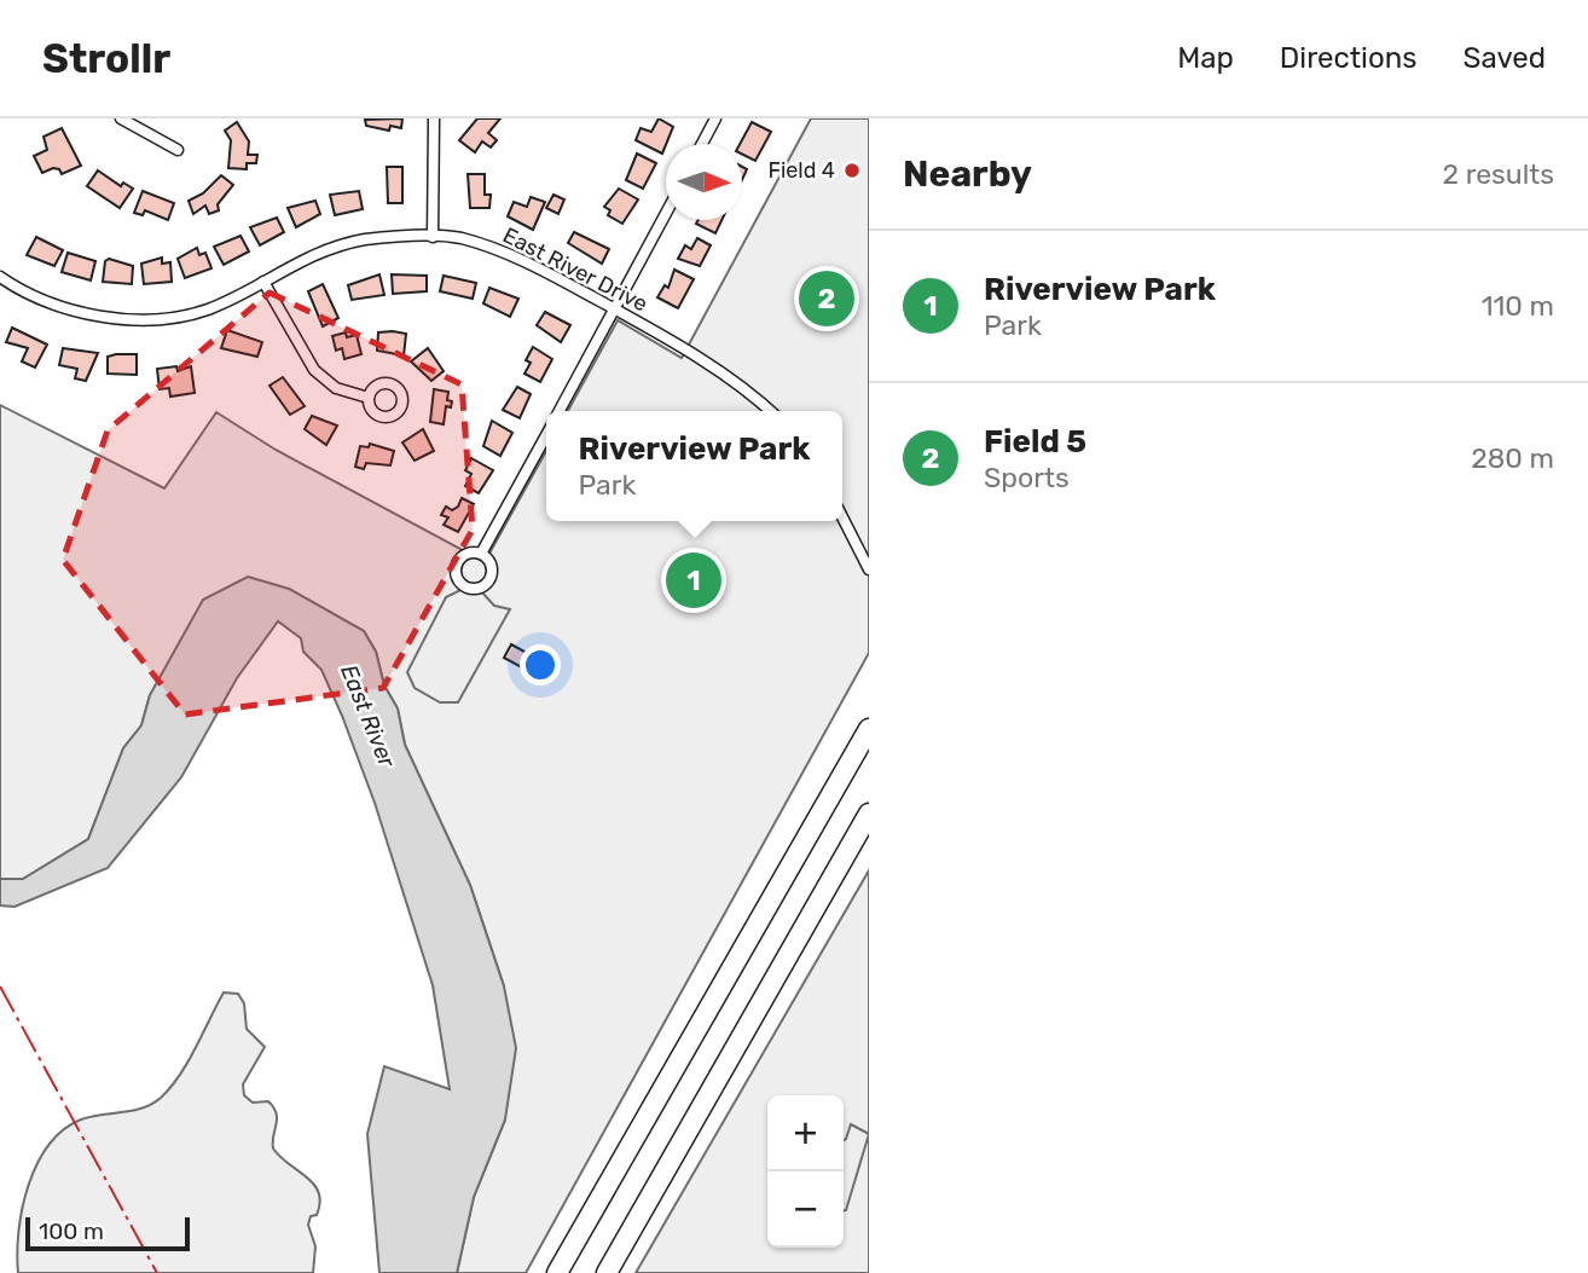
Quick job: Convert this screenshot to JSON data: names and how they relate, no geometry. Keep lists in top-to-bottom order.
{
  "streets": {
    "street": ["East River Drive"]
  },
  "water": ["East River"],
  "places": ["Field 4"],
  "scale_bar": "100 m",
  "north": "right",
  "page": {
    "header": "Strollr",
    "nav": ["Map", "Directions", "Saved"],
    "heading": ["Nearby", "2 results"],
    "list": [
      {
        "mark": "1",
        "name": "Riverview Park",
        "note": "Park",
        "value": "110 m"
      },
      {
        "mark": "2",
        "name": "Field 5",
        "note": "Sports",
        "value": "280 m"
      }
    ],
    "pins": ["2", "1"],
    "popup": ["Riverview Park", "Park"],
    "map_buttons": ["+", "−"],
    "scale": "100 m"
  }
}
